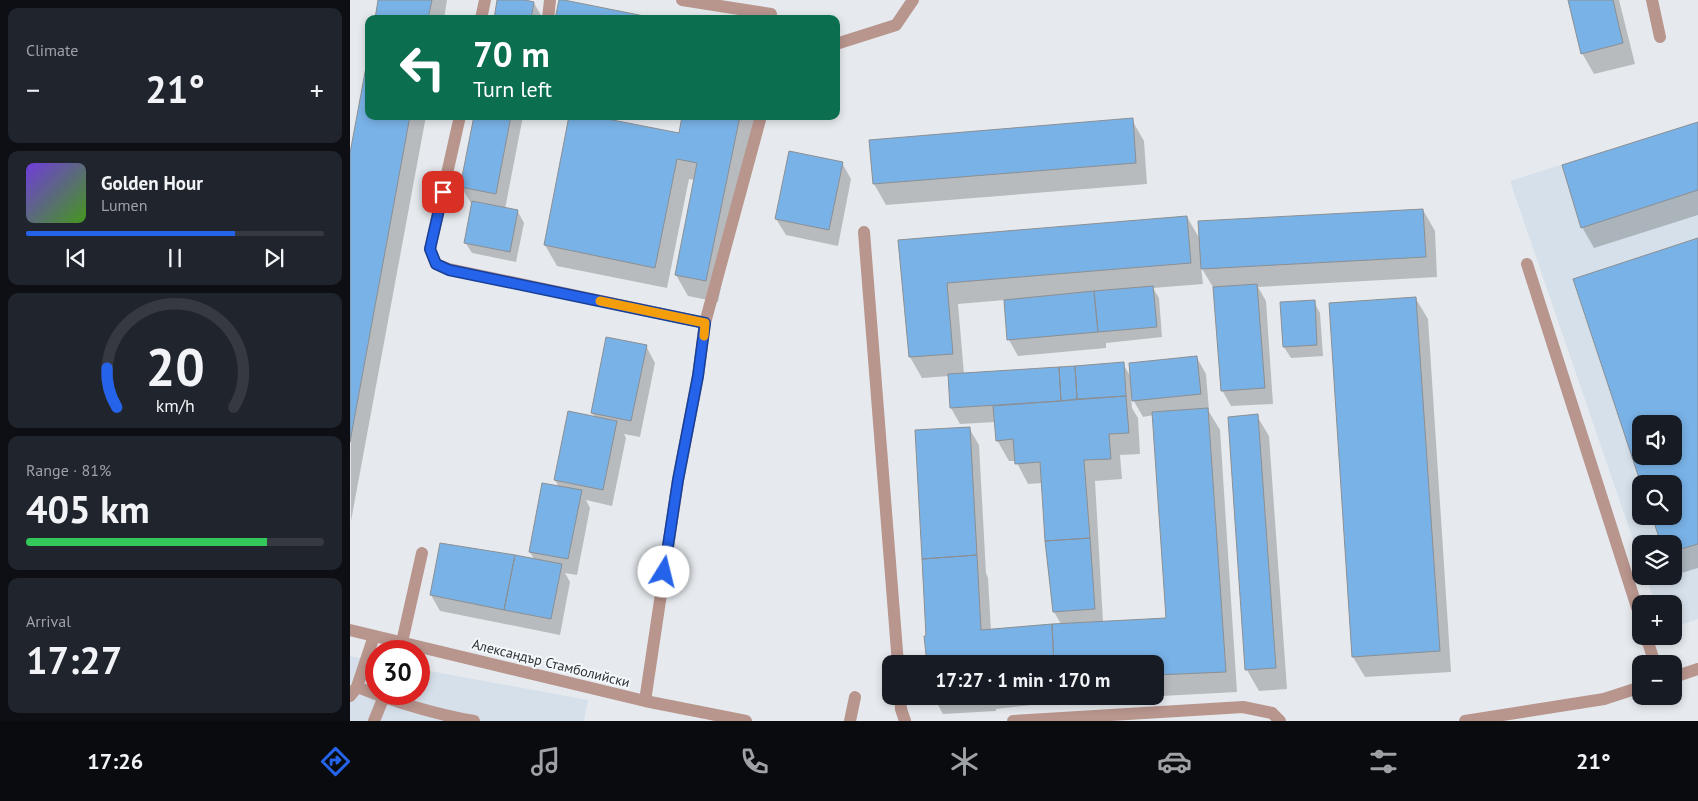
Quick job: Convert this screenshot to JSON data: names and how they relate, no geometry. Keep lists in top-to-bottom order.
{
  "streets": {
    "street": ["Александър Стамболийски"]
  },
  "page": {
    "tile": [
      "Climate",
      ["Range · 81%", "405 km"],
      ["Arrival", "17:27"]
    ],
    "turn": ["70 m", "Turn left"],
    "heat": ["−", "21°", "+"],
    "song": ["Golden Hour", "Lumen"],
    "map_buttons": ["+", "−"],
    "limit": "30",
    "trip": "17:27 · 1 min · 170 m",
    "tabs": ["17:26", "21°"],
    "gauge": ["20", "km/h"]
  }
}
